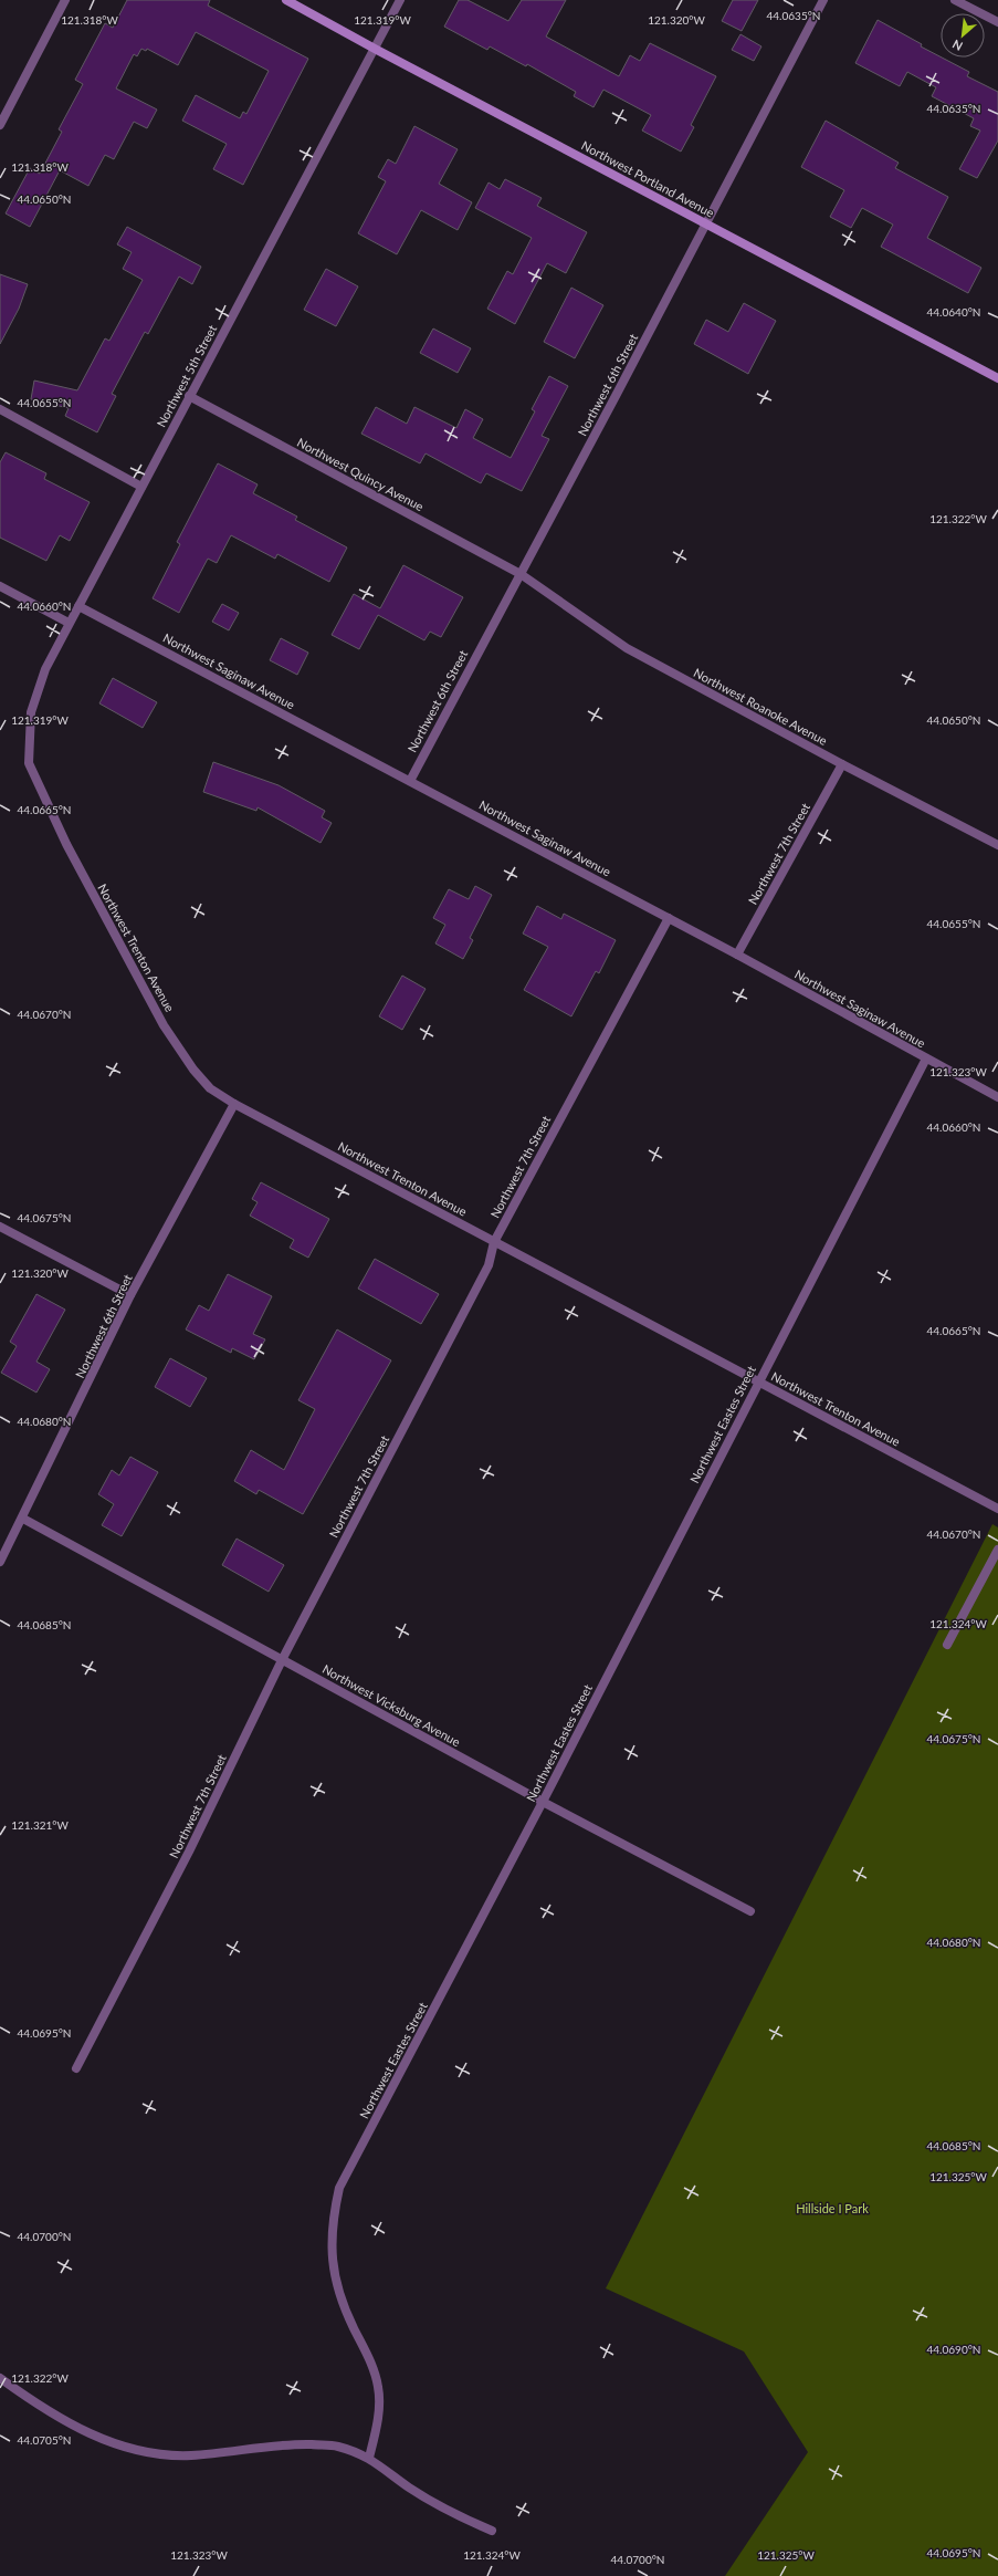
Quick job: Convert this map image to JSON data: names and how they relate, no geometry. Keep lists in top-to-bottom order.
{
  "streets": {
    "street": [
      "Northwest Portland Avenue",
      "Northwest 5th Street",
      "Northwest 6th Street",
      "Northwest Quincy Avenue",
      "Northwest Saginaw Avenue",
      "Northwest Roanoke Avenue",
      "Northwest 7th Street",
      "Northwest Trenton Avenue",
      "Northwest Eastes Street",
      "Northwest Vicksburg Avenue"
    ]
  },
  "crossings": [
    ["Northwest Portland Avenue", "Northwest 5th Street"],
    ["Northwest Portland Avenue", "Northwest 6th Street"],
    ["Northwest 5th Street", "Northwest Quincy Avenue"],
    ["Northwest 5th Street", "Northwest Saginaw Avenue"],
    ["Northwest 5th Street", "Northwest Trenton Avenue"],
    ["Northwest 6th Street", "Northwest Quincy Avenue"],
    ["Northwest 6th Street", "Northwest Saginaw Avenue"],
    ["Northwest 6th Street", "Northwest Roanoke Avenue"],
    ["Northwest 6th Street", "Northwest Trenton Avenue"],
    ["Northwest 6th Street", "Northwest Vicksburg Avenue"],
    ["Northwest Quincy Avenue", "Northwest Roanoke Avenue"],
    ["Northwest Saginaw Avenue", "Northwest 7th Street"],
    ["Northwest Saginaw Avenue", "Northwest Eastes Street"],
    ["Northwest Roanoke Avenue", "Northwest 7th Street"],
    ["Northwest 7th Street", "Northwest Trenton Avenue"],
    ["Northwest 7th Street", "Northwest Vicksburg Avenue"],
    ["Northwest Trenton Avenue", "Northwest Eastes Street"],
    ["Northwest Eastes Street", "Northwest Vicksburg Avenue"]
  ],
  "parks": ["Hillside I Park"],
  "north": "bottom left",
  "coordinates": [
    "44.0635°N",
    "121.318°W",
    "121.319°W",
    "121.320°W",
    "44.0650°N",
    "44.0640°N",
    "44.0655°N",
    "121.322°W",
    "44.0660°N",
    "44.0665°N",
    "44.0670°N",
    "121.323°W",
    "44.0675°N",
    "44.0680°N",
    "121.324°W",
    "44.0685°N",
    "121.321°W",
    "44.0695°N",
    "121.325°W",
    "44.0700°N",
    "44.0690°N",
    "44.0705°N"
  ]
}
